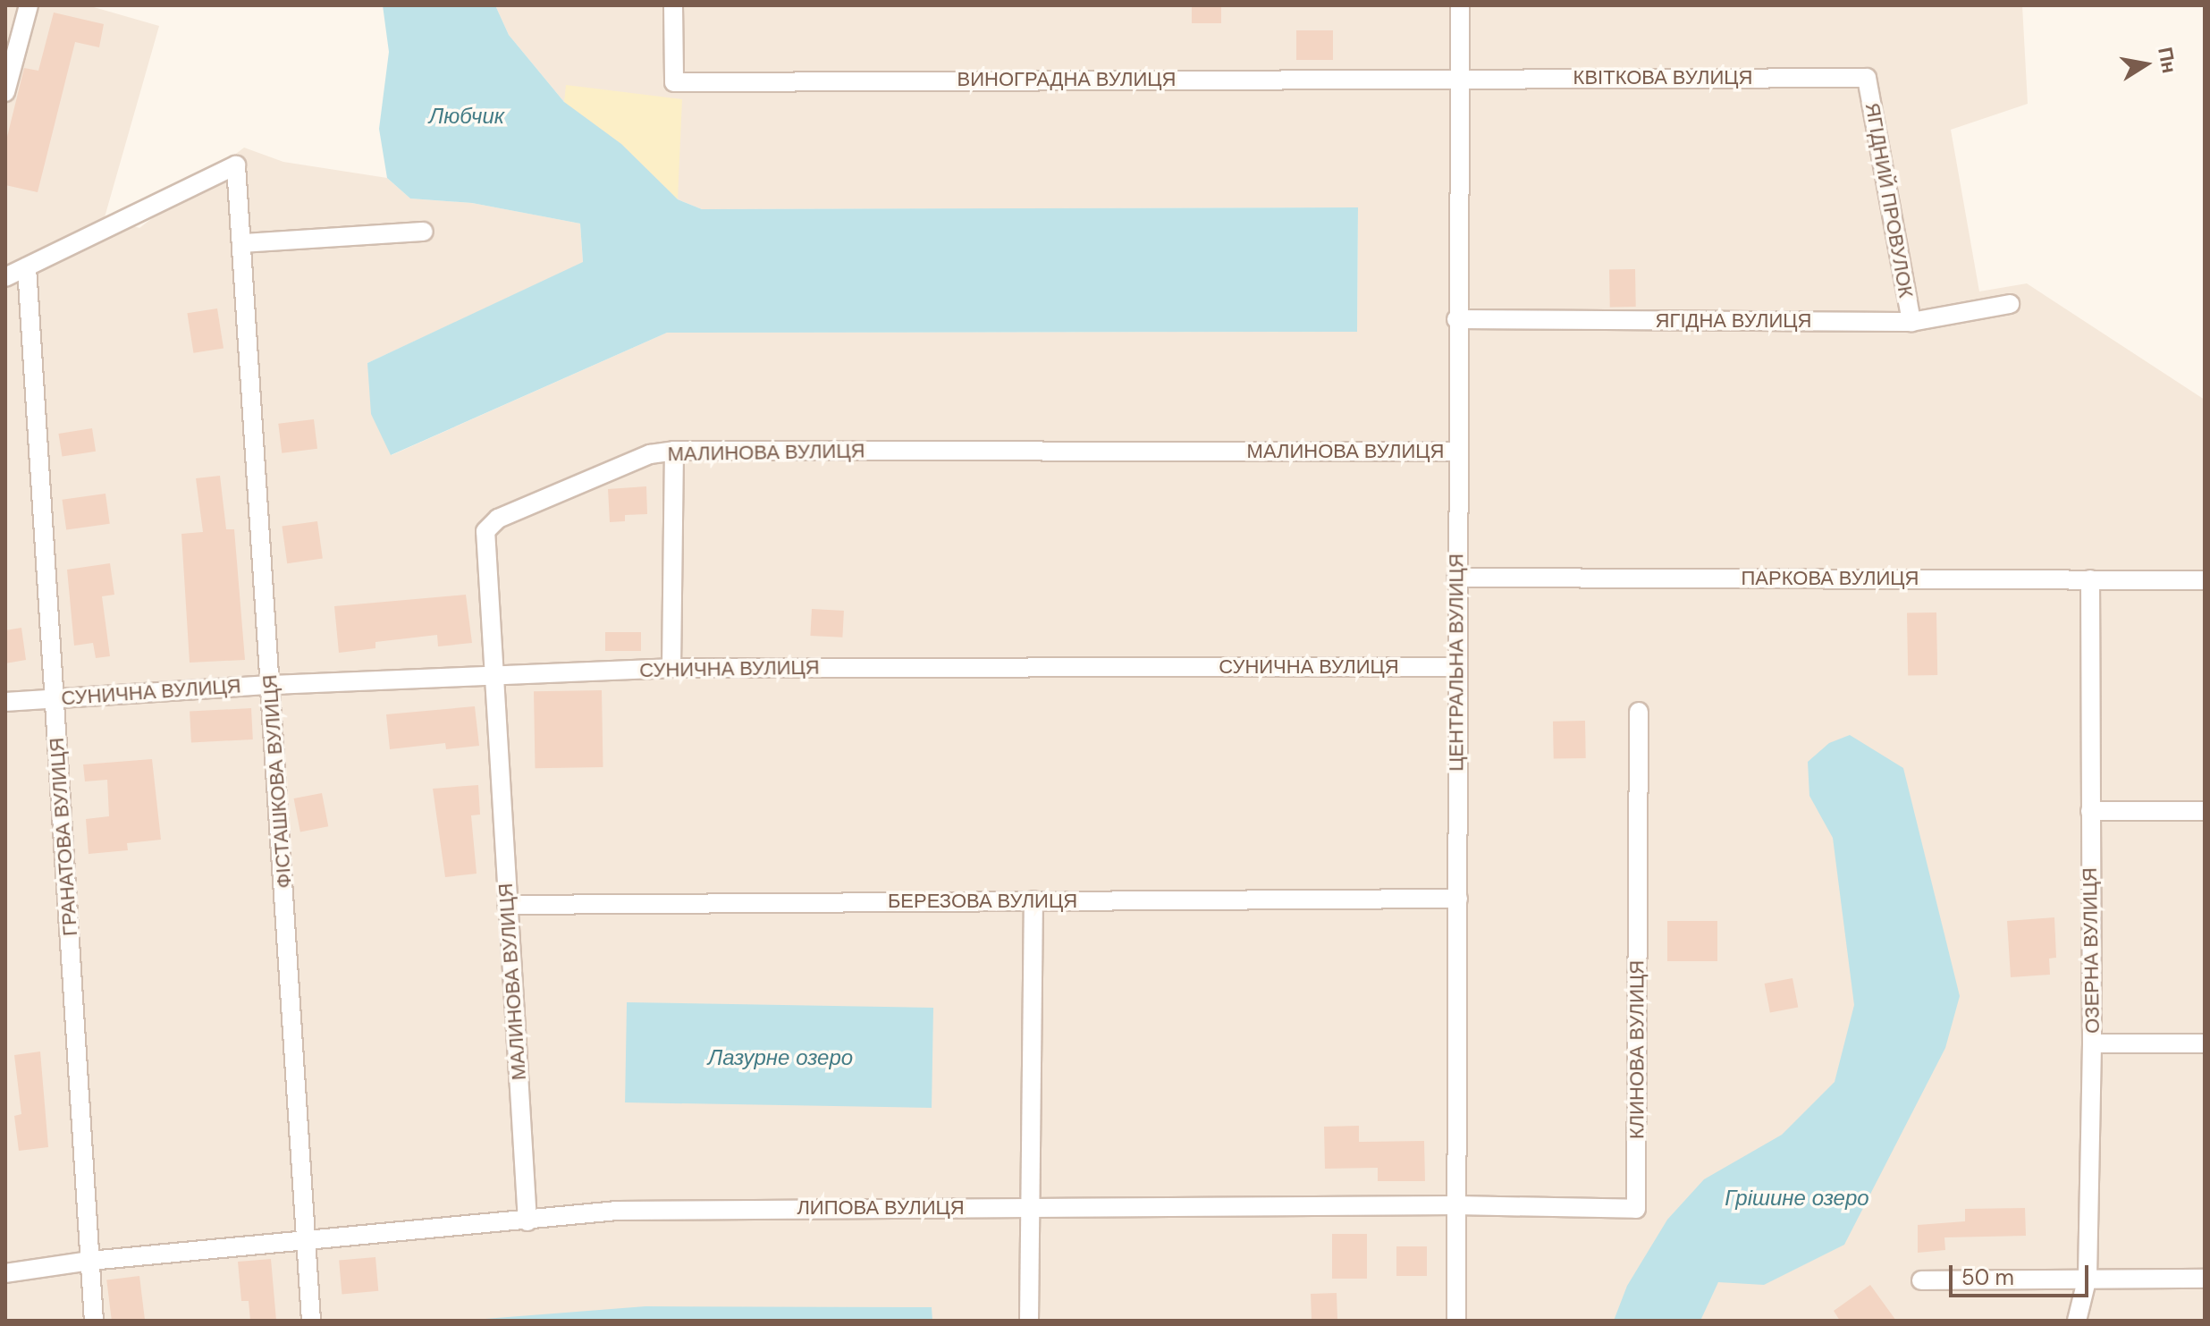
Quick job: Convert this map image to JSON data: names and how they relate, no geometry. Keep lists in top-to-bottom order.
{
  "streets": {
    "street": [
      "КВІТКОВА ВУЛИЦЯ",
      "ВИНОГРАДНА ВУЛИЦЯ",
      "ЯГІДНИЙ ПРОВУЛОК",
      "ЯГІДНА ВУЛИЦЯ",
      "МАЛИНОВА ВУЛИЦЯ",
      "ПАРКОВА ВУЛИЦЯ",
      "ЦЕНТРАЛЬНА ВУЛИЦЯ",
      "СУНИЧНА ВУЛИЦЯ",
      "ФІСТАШКОВА ВУЛИЦЯ",
      "ГРАНАТОВА ВУЛИЦЯ",
      "БЕРЕЗОВА ВУЛИЦЯ",
      "ОЗЕРНА ВУЛИЦЯ",
      "КЛИНОВА ВУЛИЦЯ",
      "ЛИПОВА ВУЛИЦЯ"
    ]
  },
  "crossings": [
    ["КВІТКОВА ВУЛИЦЯ", "ВИНОГРАДНА ВУЛИЦЯ"],
    ["КВІТКОВА ВУЛИЦЯ", "ЯГІДНИЙ ПРОВУЛОК"],
    ["КВІТКОВА ВУЛИЦЯ", "ЦЕНТРАЛЬНА ВУЛИЦЯ"],
    ["ВИНОГРАДНА ВУЛИЦЯ", "ЦЕНТРАЛЬНА ВУЛИЦЯ"],
    ["ЯГІДНИЙ ПРОВУЛОК", "ЯГІДНА ВУЛИЦЯ"],
    ["ЯГІДНА ВУЛИЦЯ", "ЦЕНТРАЛЬНА ВУЛИЦЯ"],
    ["МАЛИНОВА ВУЛИЦЯ", "ЦЕНТРАЛЬНА ВУЛИЦЯ"],
    ["МАЛИНОВА ВУЛИЦЯ", "СУНИЧНА ВУЛИЦЯ"],
    ["МАЛИНОВА ВУЛИЦЯ", "БЕРЕЗОВА ВУЛИЦЯ"],
    ["МАЛИНОВА ВУЛИЦЯ", "ЛИПОВА ВУЛИЦЯ"],
    ["ПАРКОВА ВУЛИЦЯ", "ЦЕНТРАЛЬНА ВУЛИЦЯ"],
    ["ПАРКОВА ВУЛИЦЯ", "ОЗЕРНА ВУЛИЦЯ"],
    ["ЦЕНТРАЛЬНА ВУЛИЦЯ", "СУНИЧНА ВУЛИЦЯ"],
    ["ЦЕНТРАЛЬНА ВУЛИЦЯ", "БЕРЕЗОВА ВУЛИЦЯ"],
    ["ЦЕНТРАЛЬНА ВУЛИЦЯ", "КЛИНОВА ВУЛИЦЯ"],
    ["ЦЕНТРАЛЬНА ВУЛИЦЯ", "ЛИПОВА ВУЛИЦЯ"],
    ["СУНИЧНА ВУЛИЦЯ", "ФІСТАШКОВА ВУЛИЦЯ"],
    ["СУНИЧНА ВУЛИЦЯ", "ГРАНАТОВА ВУЛИЦЯ"],
    ["ФІСТАШКОВА ВУЛИЦЯ", "ГРАНАТОВА ВУЛИЦЯ"],
    ["ФІСТАШКОВА ВУЛИЦЯ", "ЛИПОВА ВУЛИЦЯ"],
    ["ГРАНАТОВА ВУЛИЦЯ", "ЛИПОВА ВУЛИЦЯ"],
    ["КЛИНОВА ВУЛИЦЯ", "ЛИПОВА ВУЛИЦЯ"]
  ],
  "water": ["Любчик", "Лазурне озеро", "Грішине озеро"],
  "scale_bar": "50 m",
  "north": "right"
}
